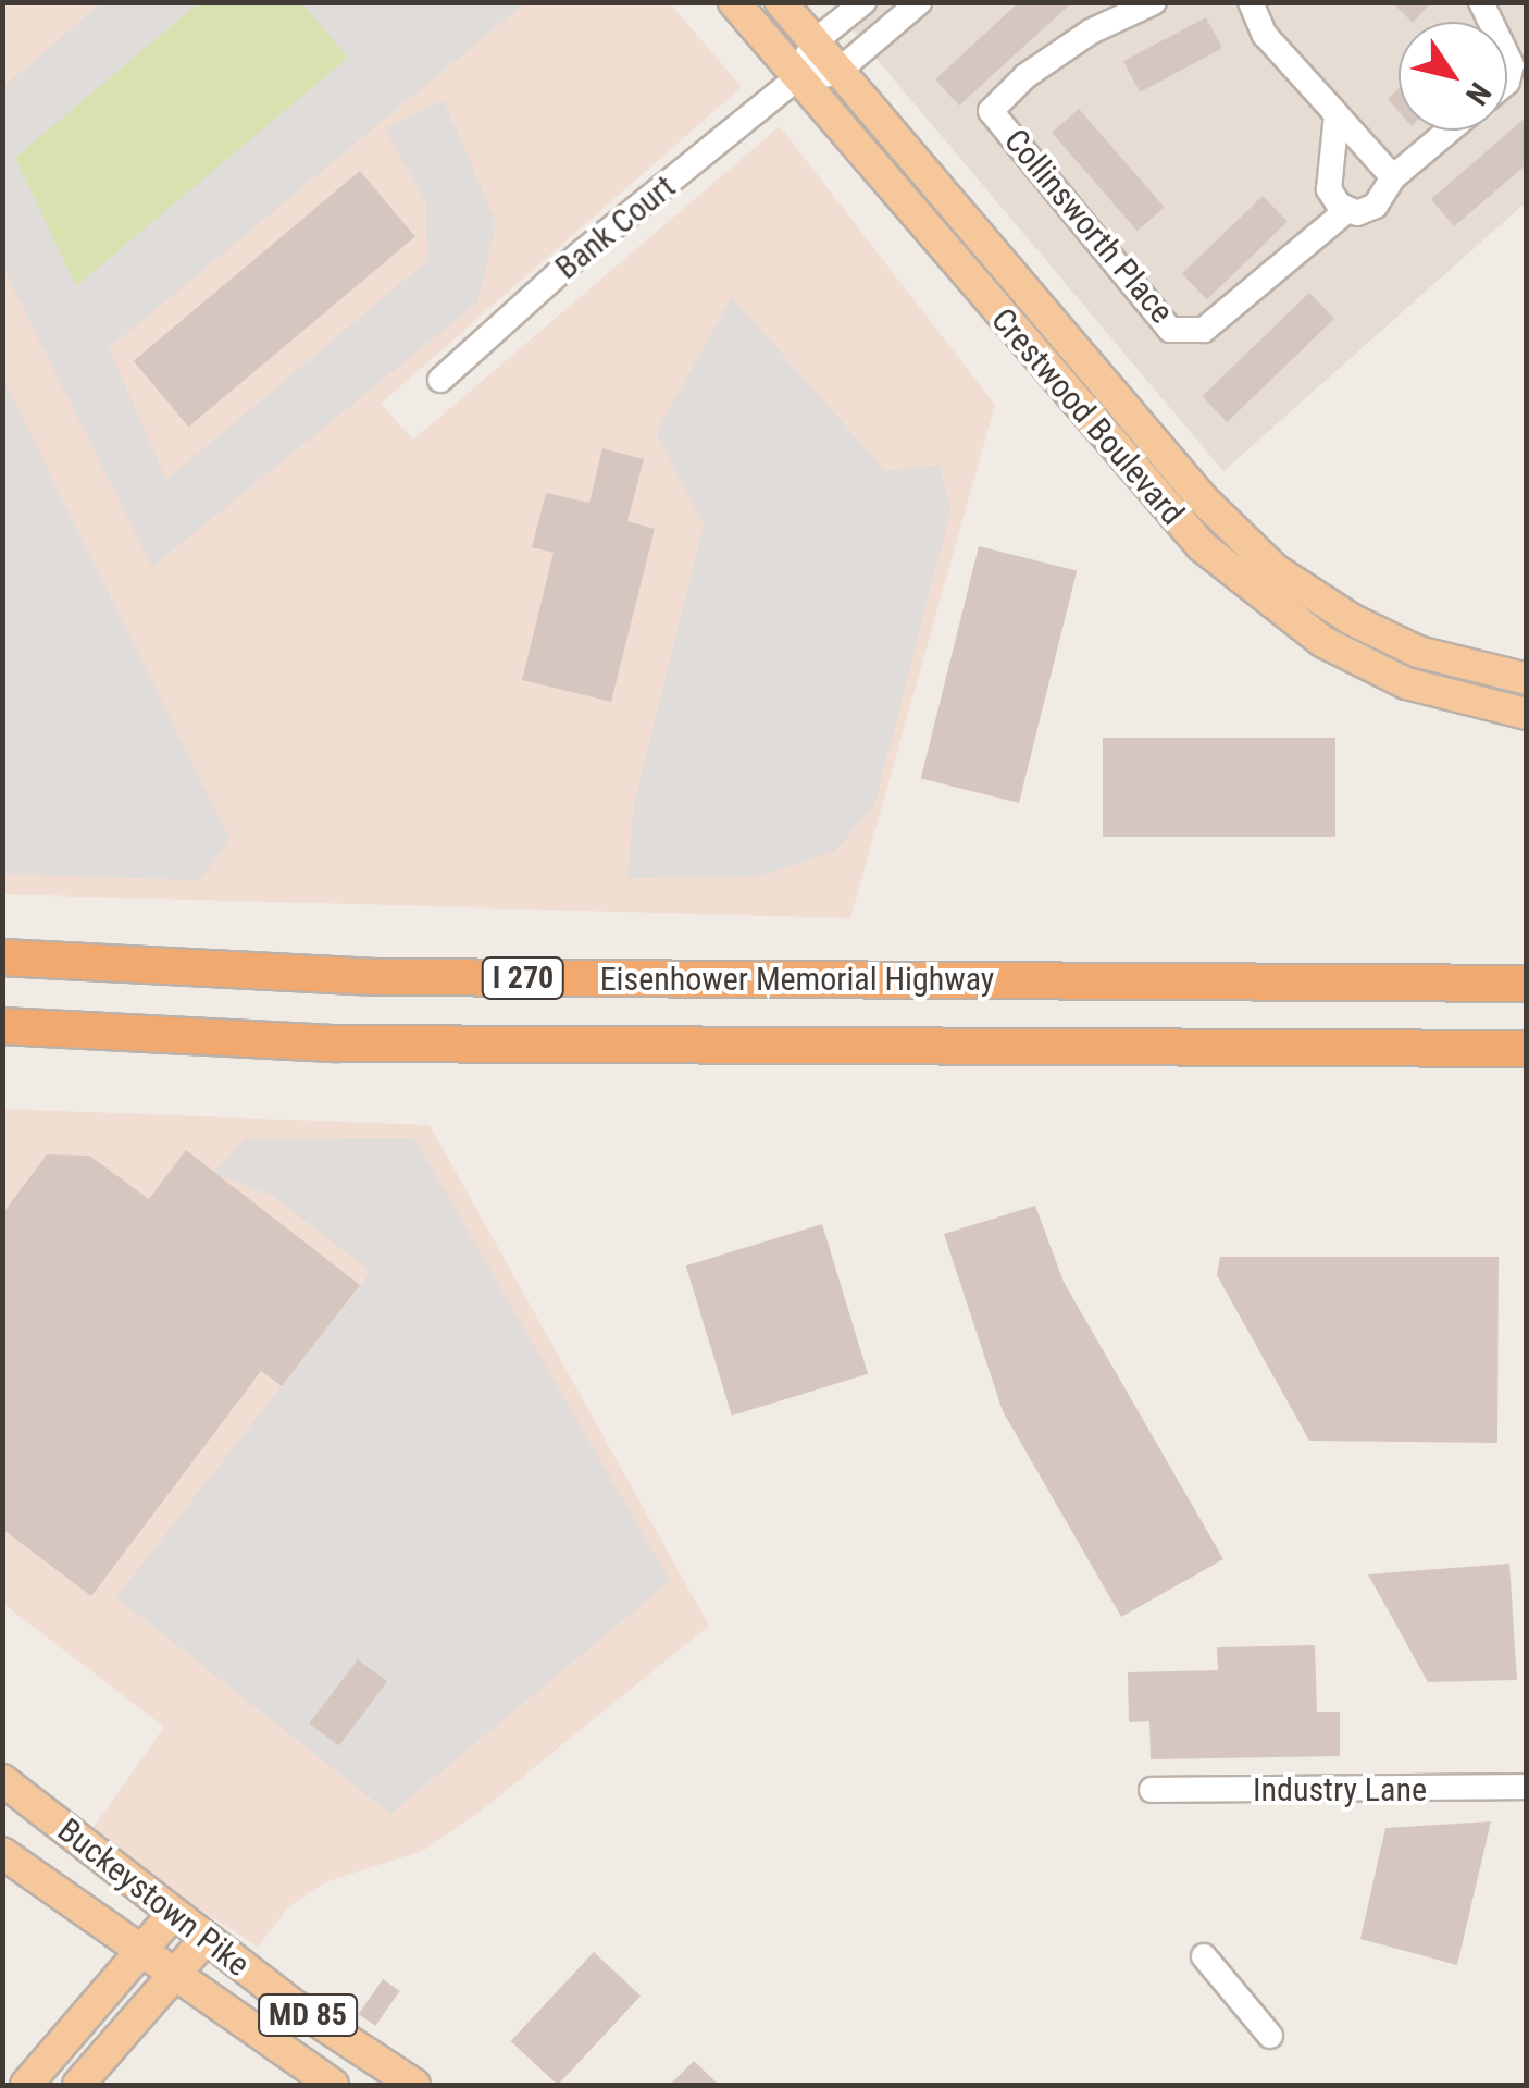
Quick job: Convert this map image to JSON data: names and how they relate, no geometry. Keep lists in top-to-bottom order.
{
  "streets": {
    "highway": ["I 270", "Eisenhower Memorial Highway"],
    "main road": ["Crestwood Boulevard", "Buckeystown Pike", "MD 85"],
    "street": ["Collinsworth Place", "Bank Court", "Industry Lane"]
  },
  "crossings": [
    ["Bank Court", "Crestwood Boulevard"]
  ],
  "north": "bottom right"
}
